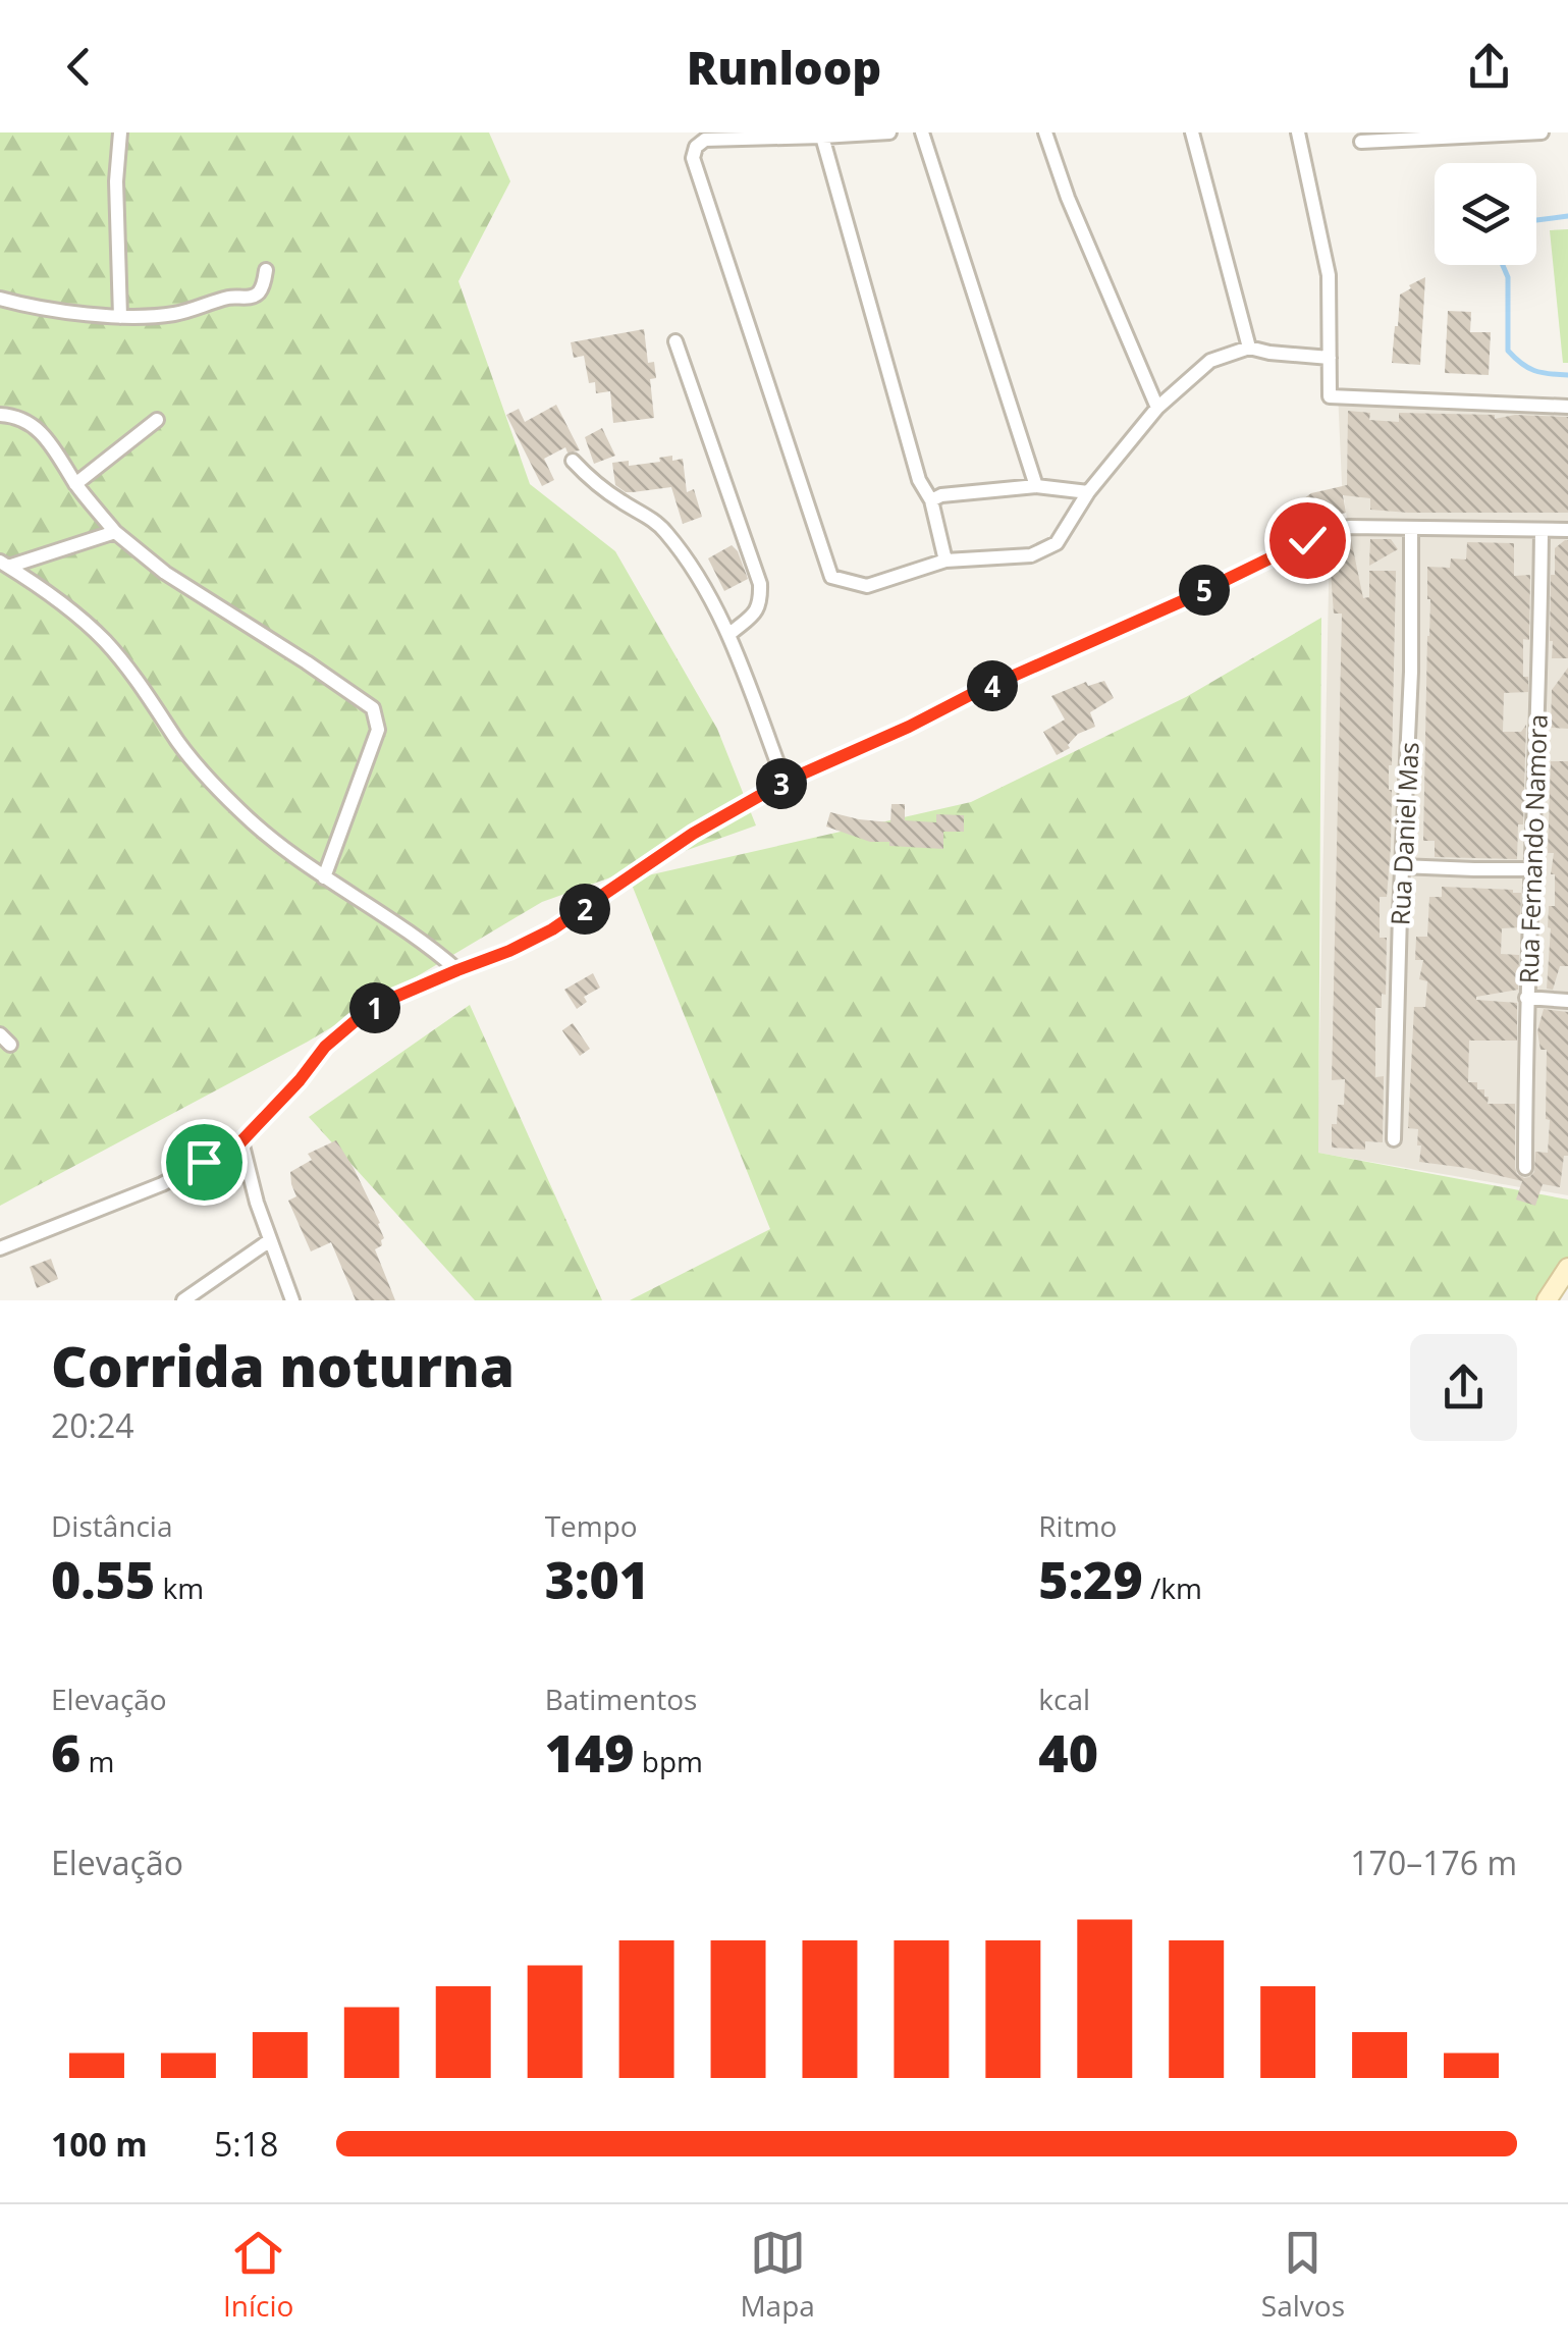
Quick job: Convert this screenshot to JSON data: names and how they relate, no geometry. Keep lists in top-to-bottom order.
{
  "streets": {
    "street": ["Rua Daniel Mas", "Rua Fernando Namora"]
  },
  "page": {
    "header": "Runloop",
    "pins": [
      "5",
      "4",
      "3",
      "2",
      "1"
    ],
    "heading": ["Corrida noturna", "20:24"],
    "stats": [
      ["Distância", "0.55 km"],
      ["Tempo", "3:01"],
      ["Ritmo", "5:29 /km"],
      ["Elevação", "6 m"],
      ["Batimentos", "149 bpm"],
      ["kcal", "40"]
    ],
    "chart": ["Elevação", "170–176 m"],
    "list": [
      {
        "name": "100 m",
        "note": "5:18"
      }
    ],
    "tabs": ["Início", "Mapa", "Salvos"]
  }
}
